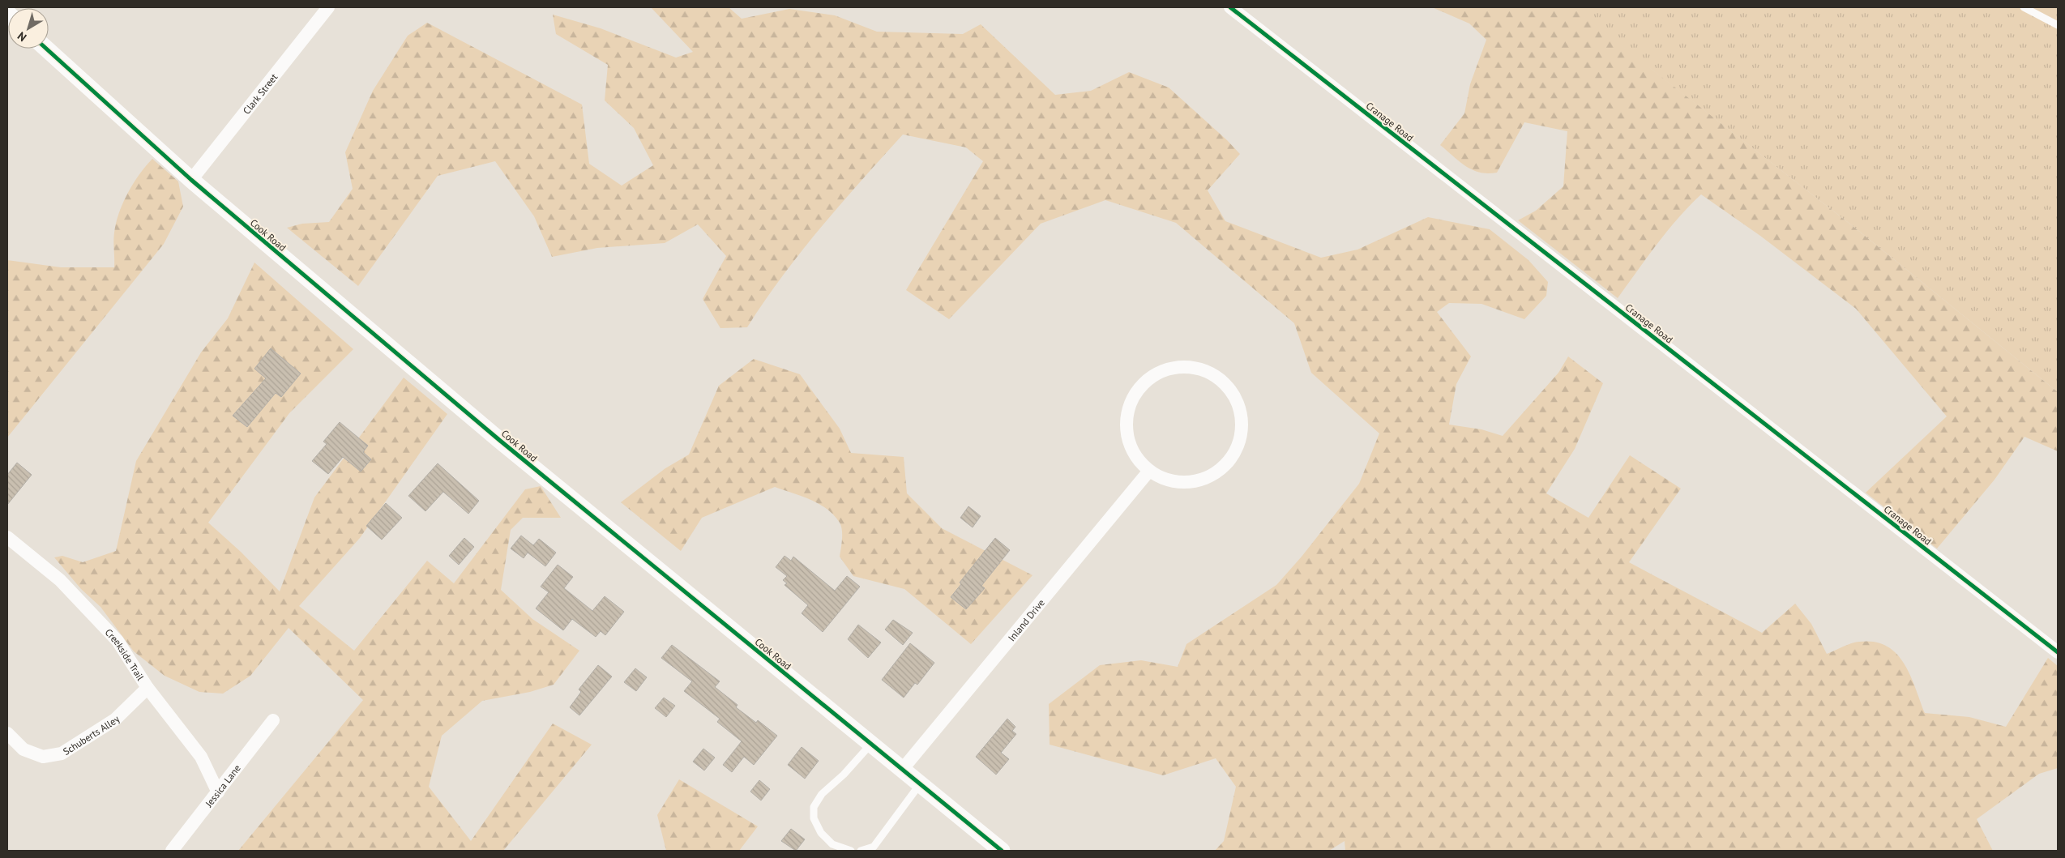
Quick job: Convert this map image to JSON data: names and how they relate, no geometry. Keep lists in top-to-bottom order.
{
  "streets": {
    "street": [
      "Clark Street",
      "Cranage Road",
      "Cook Road",
      "Inland Drive",
      "Creekside Trail",
      "Schuberts Alley",
      "Jessica Lane"
    ]
  },
  "crossings": [
    ["Clark Street", "Cook Road"],
    ["Cook Road", "Inland Drive"],
    ["Creekside Trail", "Schuberts Alley"],
    ["Creekside Trail", "Jessica Lane"]
  ],
  "north": "bottom left"
}
